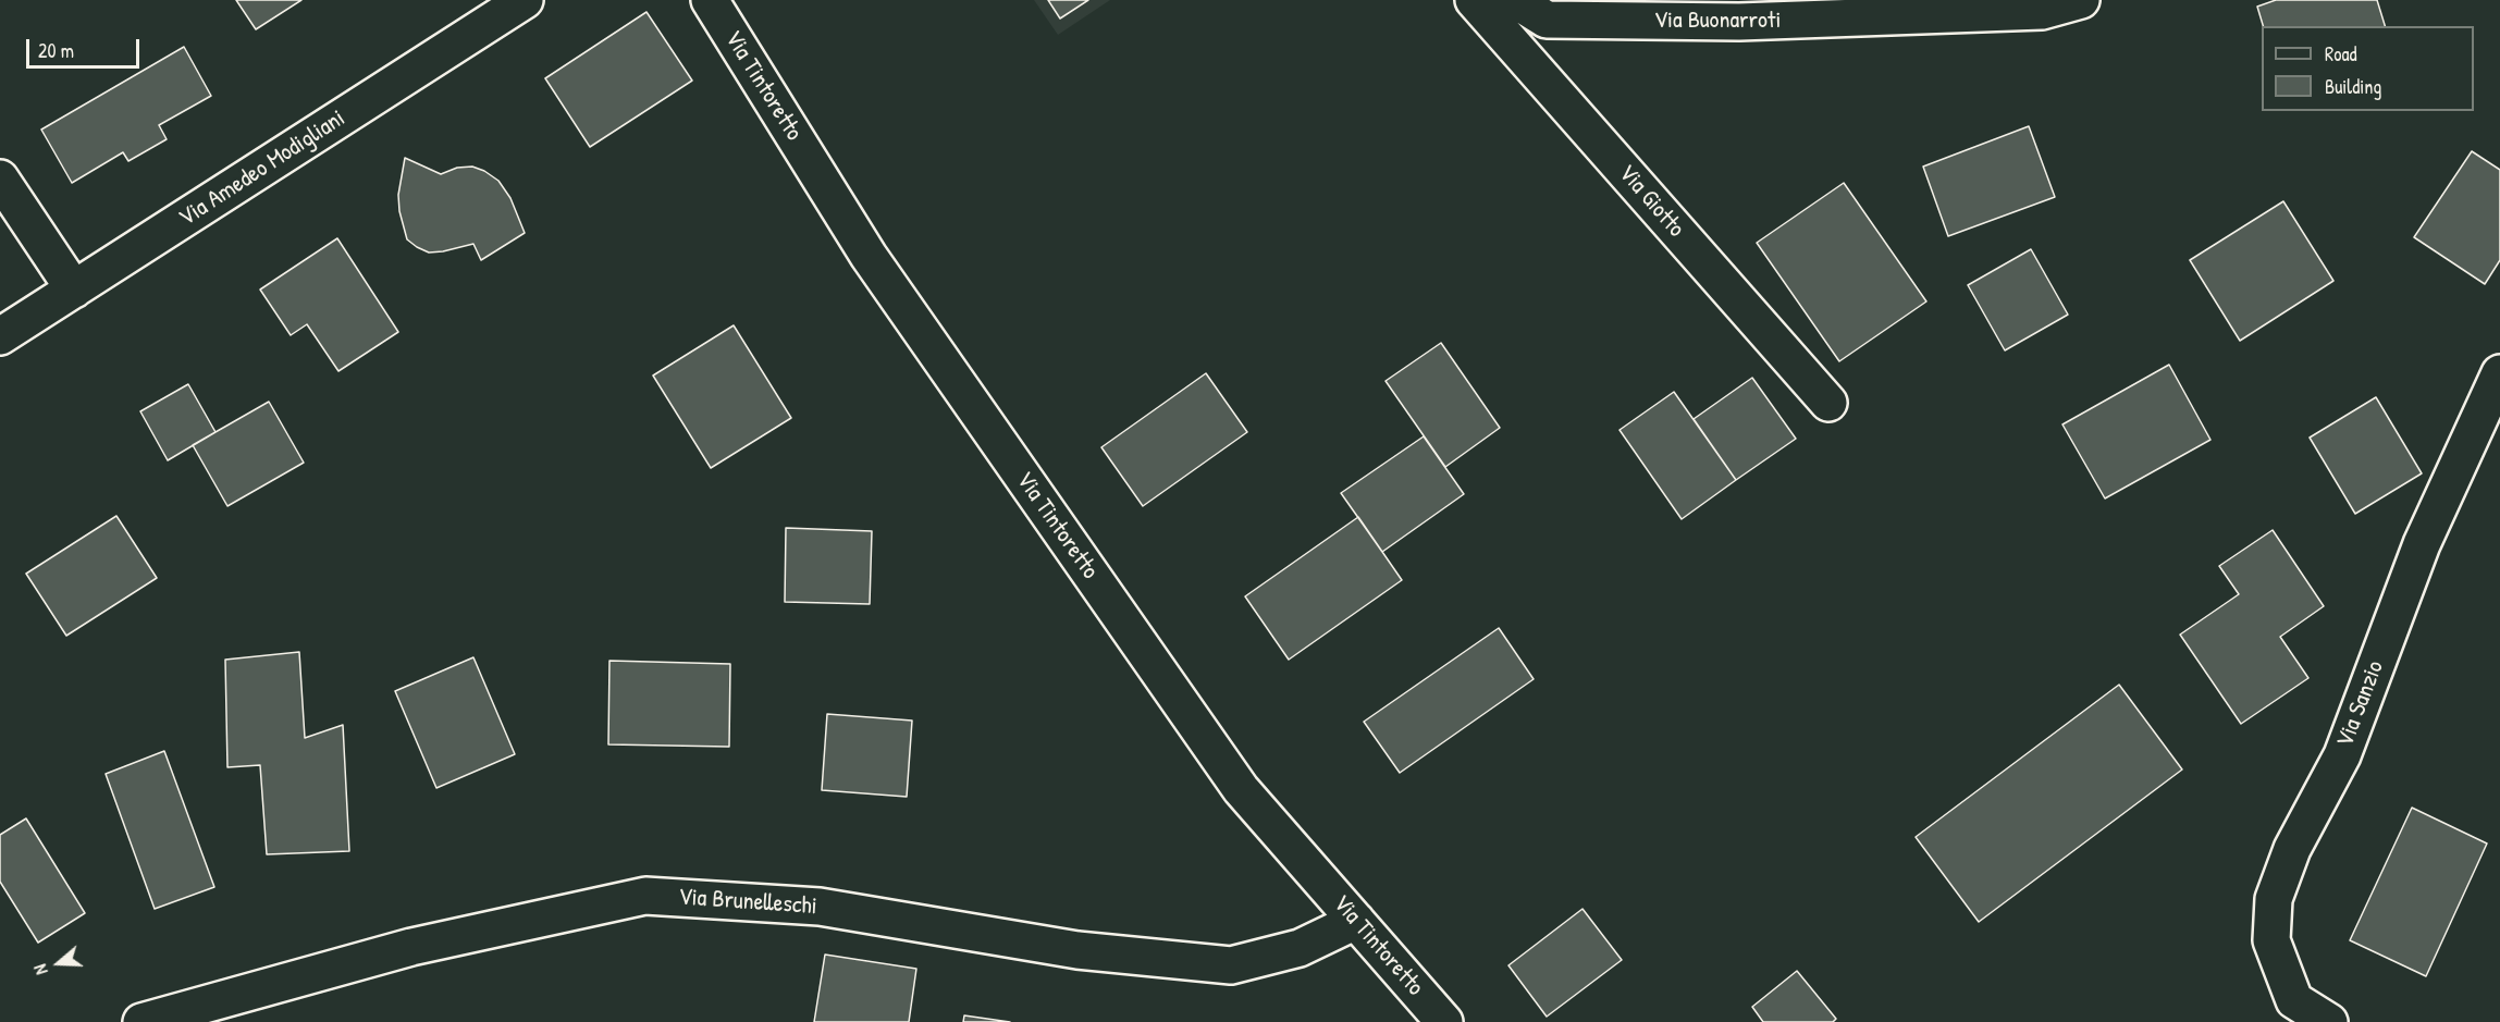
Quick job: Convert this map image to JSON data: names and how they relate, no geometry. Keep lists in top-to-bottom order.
{
  "streets": {
    "street": [
      "Via Buonarroti",
      "Via Tintoretto",
      "Via Amedeo Modigliani",
      "Via Giotto",
      "Via Sanzio",
      "Via Brunelleschi"
    ]
  },
  "crossings": [
    ["Via Tintoretto", "Via Brunelleschi"]
  ],
  "legend": ["Road", "Building"],
  "scale_bar": "20 m",
  "north": "left"
}
